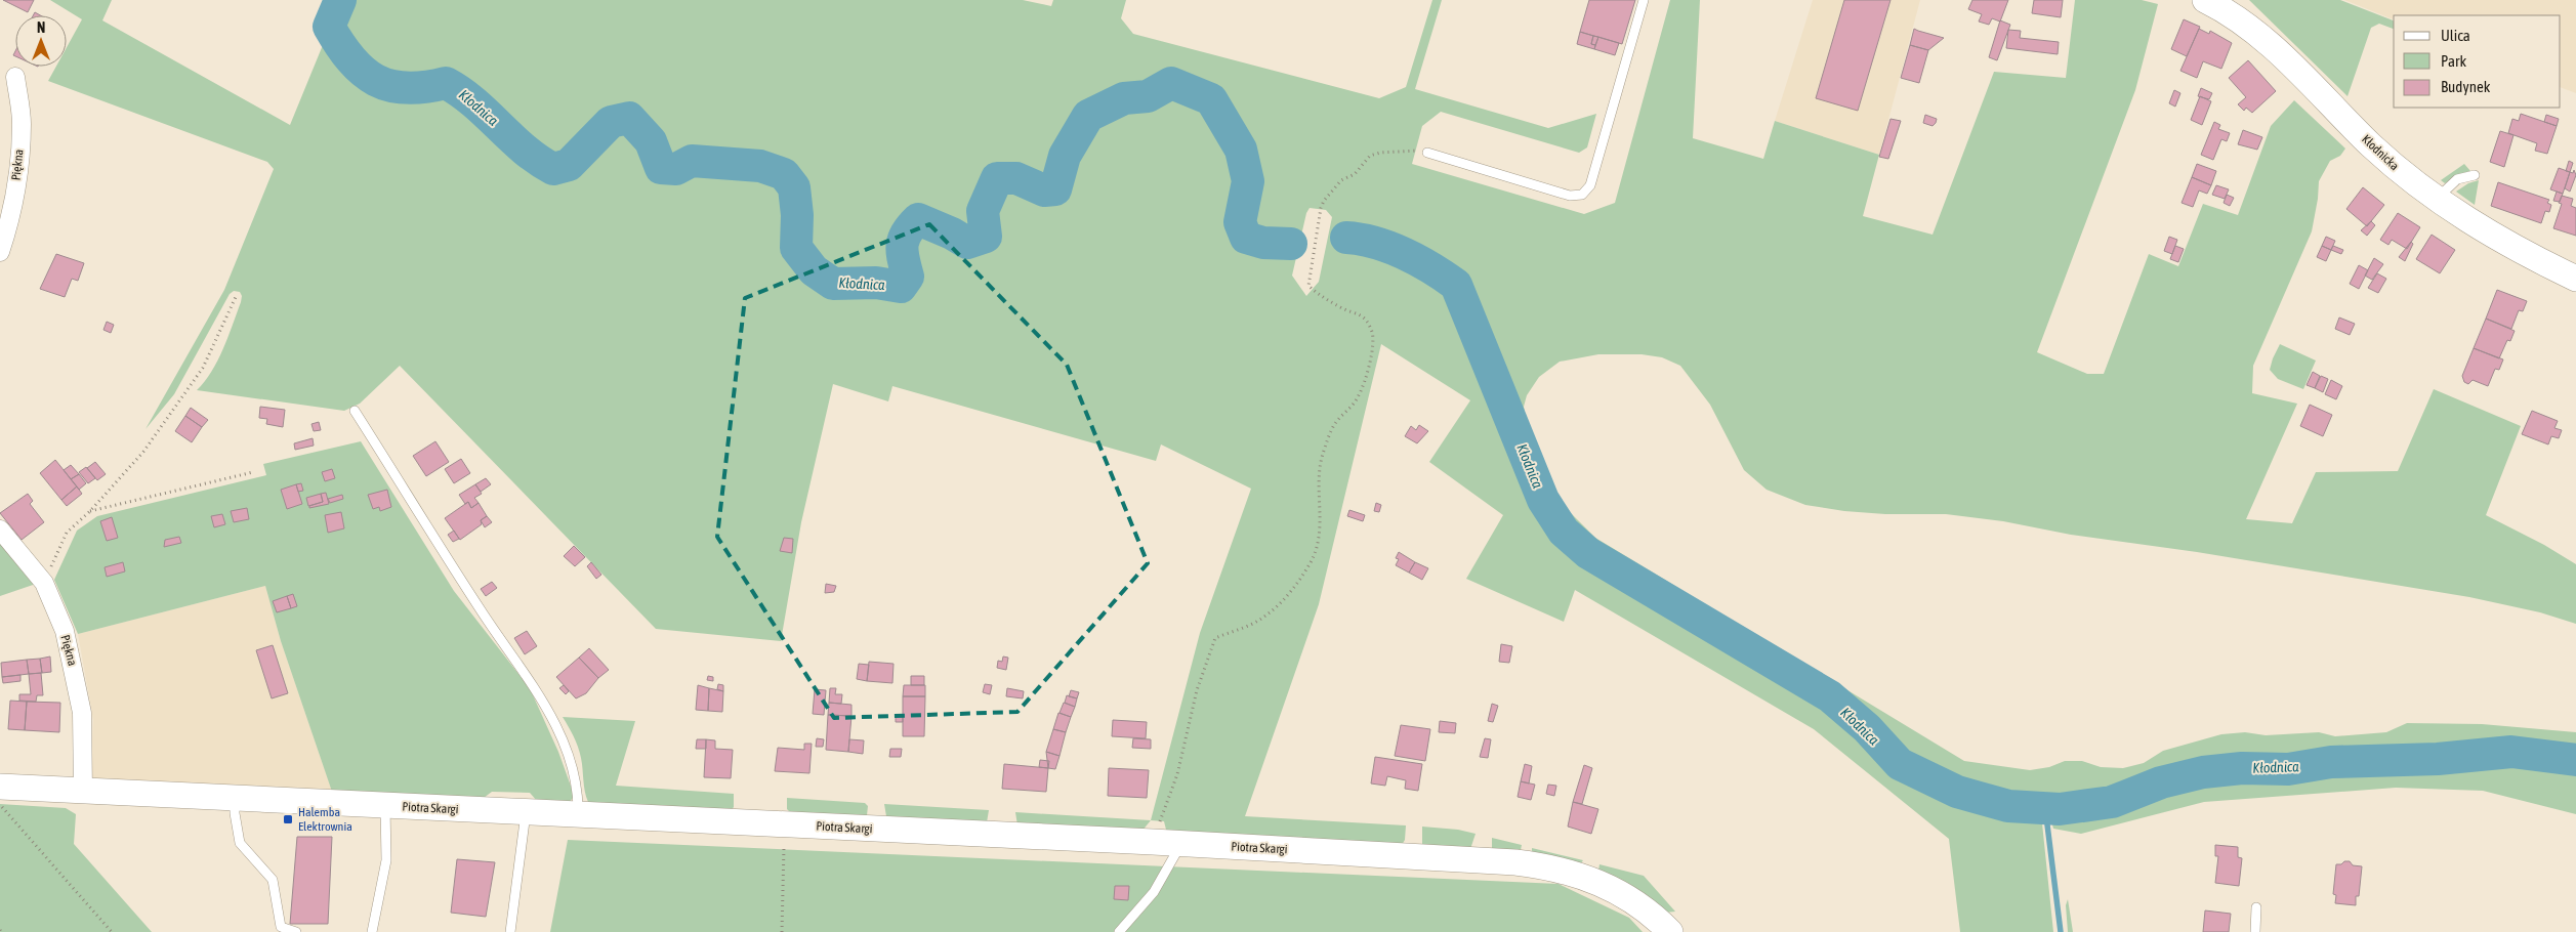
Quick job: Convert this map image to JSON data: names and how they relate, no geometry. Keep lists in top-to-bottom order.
{
  "streets": {
    "street": ["Kłodnicka", "Piękna", "Piotra Skargi"]
  },
  "crossings": [
    ["Piękna", "Piotra Skargi"]
  ],
  "water": ["Kłodnica"],
  "places": {
    "transit": ["Halemba Elektrownia"]
  },
  "legend": ["Ulica", "Park", "Budynek"],
  "north": "top"
}
